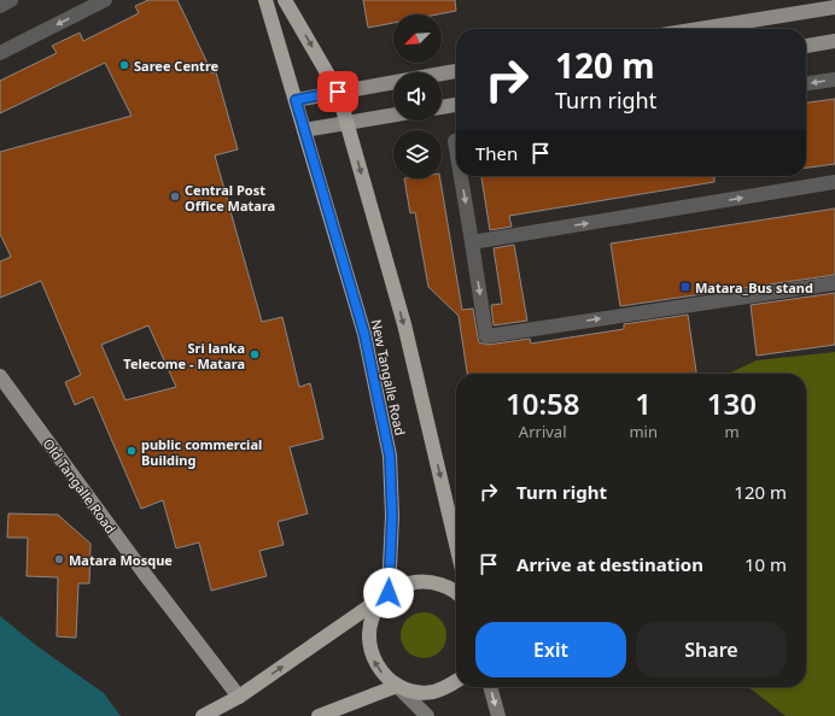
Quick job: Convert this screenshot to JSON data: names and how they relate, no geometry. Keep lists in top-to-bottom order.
{
  "streets": {
    "highway": ["New Tangalle Road"],
    "main road": ["Old Tangalle Road"]
  },
  "places": {
    "other": [
      "Saree Centre",
      "Central Post Office Matara",
      "Sri lanka Telecome - Matara",
      "public commercial Building",
      "Matara Mosque"
    ],
    "transit": ["Matara_Bus stand"]
  },
  "north": "bottom left",
  "page": {
    "turn": ["120 m", "Turn right"],
    "then": "Then",
    "eta": [
      "10:58",
      "Arrival",
      "1",
      "min",
      "130",
      "m"
    ],
    "list": [
      {
        "name": "Turn right",
        "value": "120 m"
      },
      {
        "name": "Arrive at destination",
        "value": "10 m"
      }
    ],
    "buttons": ["Exit", "Share"]
  }
}
